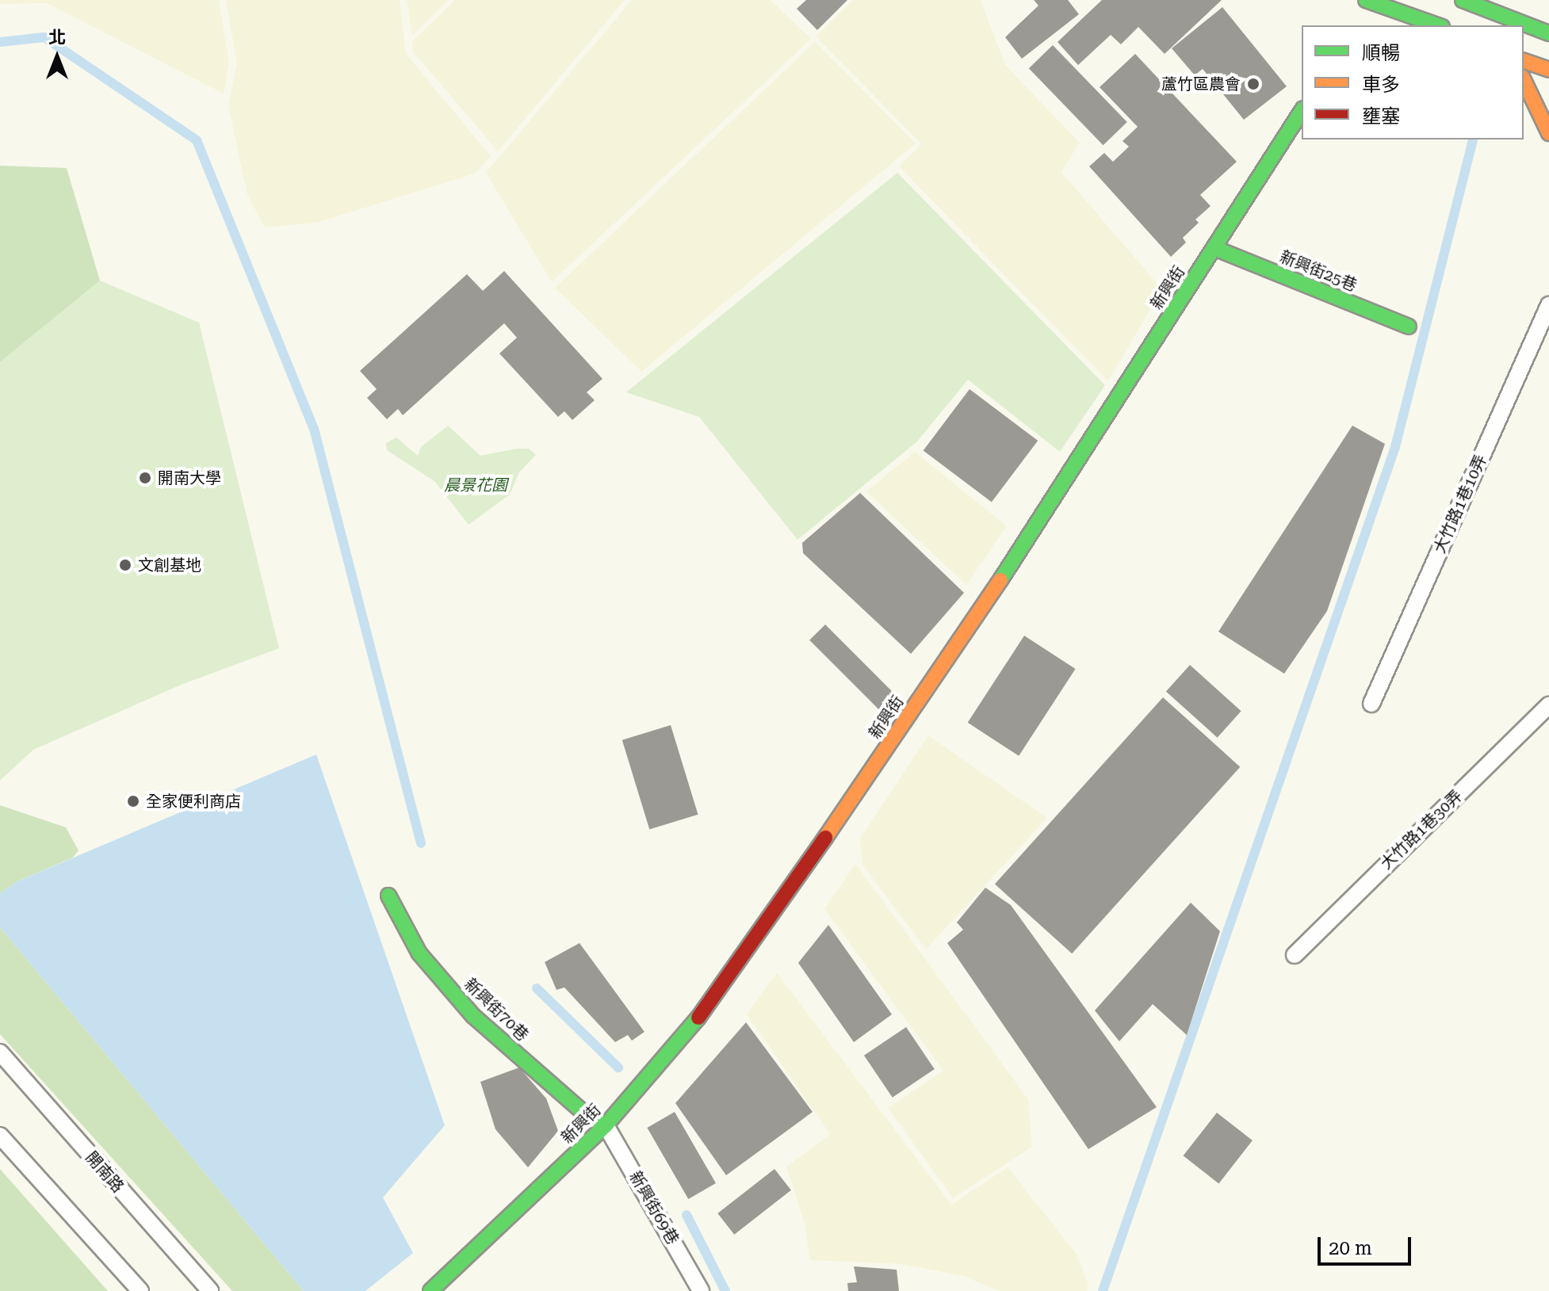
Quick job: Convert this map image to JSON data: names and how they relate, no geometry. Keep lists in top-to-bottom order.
{
  "streets": {
    "street": ["新興街25巷", "新興街", "新興街70巷"],
    "lane": [
      "大竹路1巷10弄",
      "大竹路1巷30弄",
      "開南路",
      "新興街69巷"
    ]
  },
  "crossings": [
    ["新興街25巷", "新興街"],
    ["新興街", "新興街70巷"],
    ["新興街", "新興街69巷"],
    ["新興街70巷", "新興街69巷"]
  ],
  "parks": ["晨景花園"],
  "places": [
    "蘆竹區農會",
    "開南大學",
    "文創基地",
    "全家便利商店"
  ],
  "legend": ["順暢", "車多", "壅塞"],
  "scale_bar": "20 m",
  "north": "top"
}
